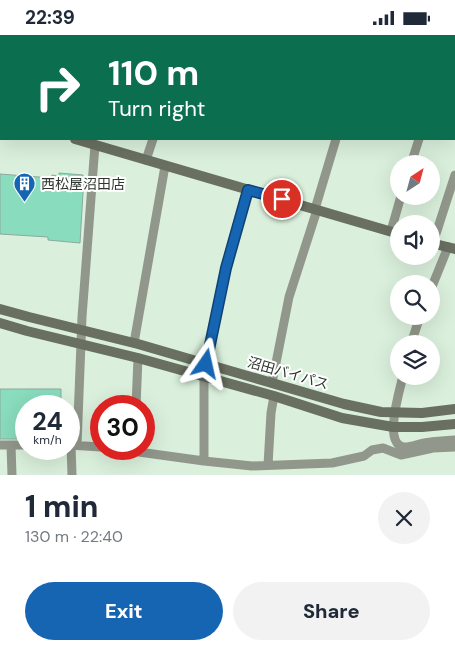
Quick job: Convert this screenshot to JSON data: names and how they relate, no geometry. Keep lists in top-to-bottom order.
{
  "streets": {
    "street": ["沼田バイパス"]
  },
  "places": {
    "building": ["西松屋沼田店"]
  },
  "north": "top right",
  "page": {
    "status": "22:39",
    "turn": ["110 m", "Turn right"],
    "speed": "24 km/h",
    "limit": "30",
    "heading": ["1 min", "130 m · 22:40"],
    "buttons": ["Exit", "Share"]
  }
}
